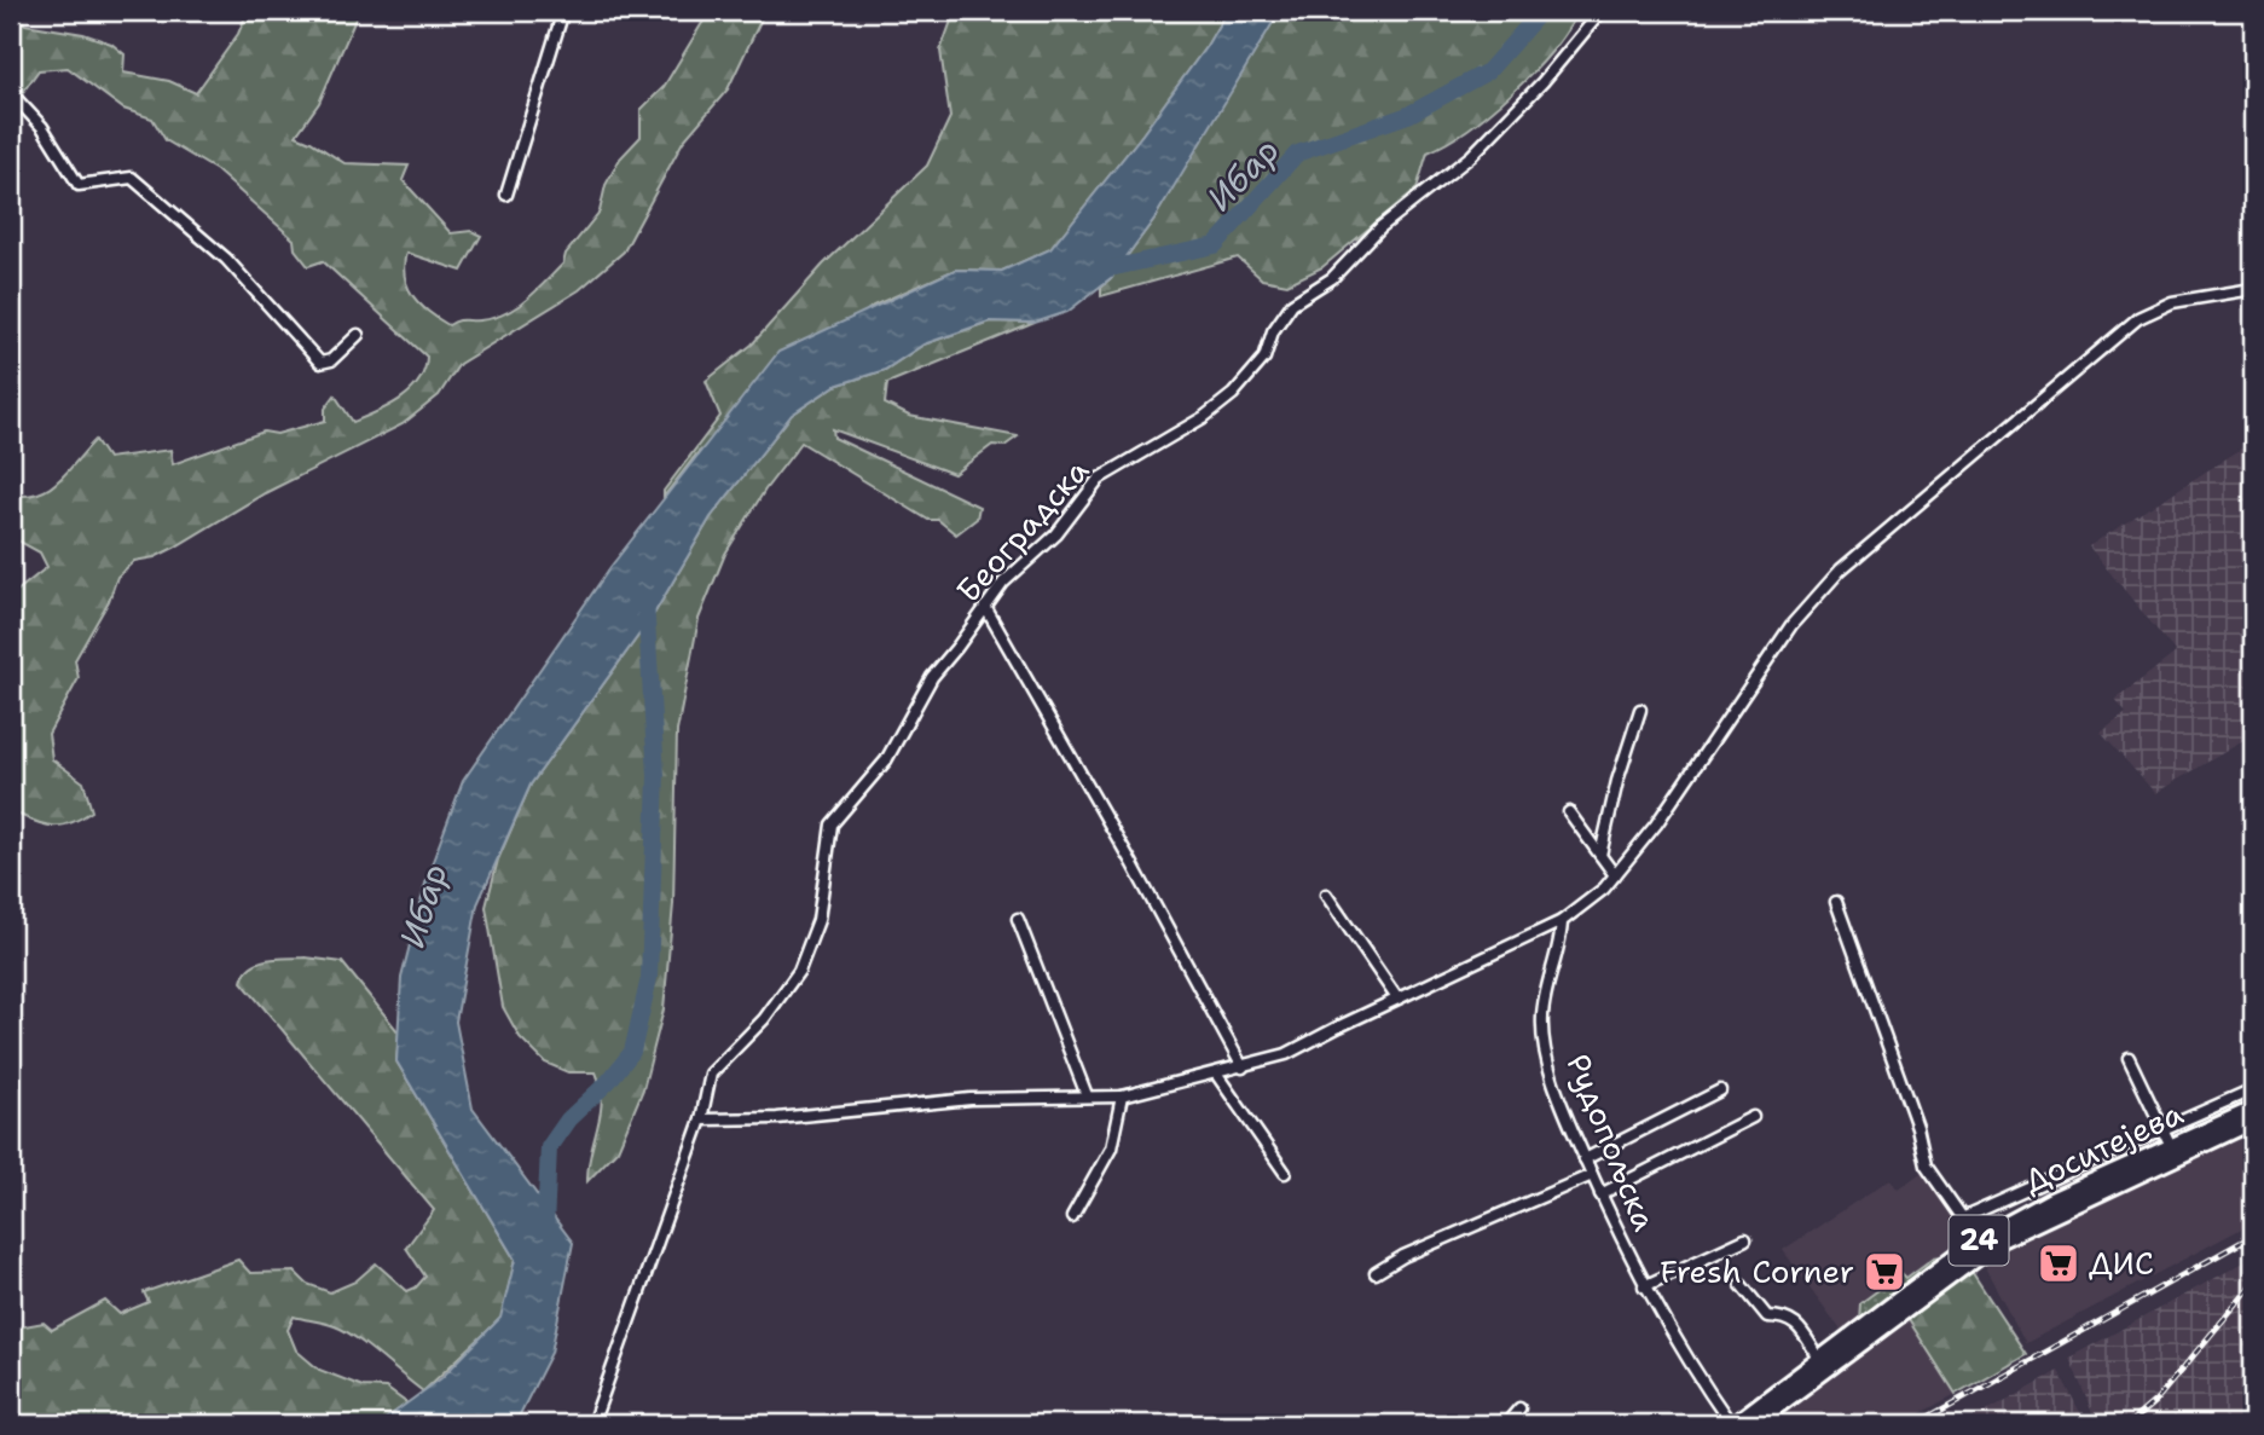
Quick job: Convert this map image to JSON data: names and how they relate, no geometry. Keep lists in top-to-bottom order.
{
  "streets": {
    "main road": ["Доситејева", "24"],
    "street": ["Београдска", "Рудопољска"]
  },
  "crossings": [
    ["Рудопољска", "Доситејева"]
  ],
  "water": ["Ибар"],
  "places": {
    "supermarket": ["ДИС", "Fresh Corner"]
  }
}
